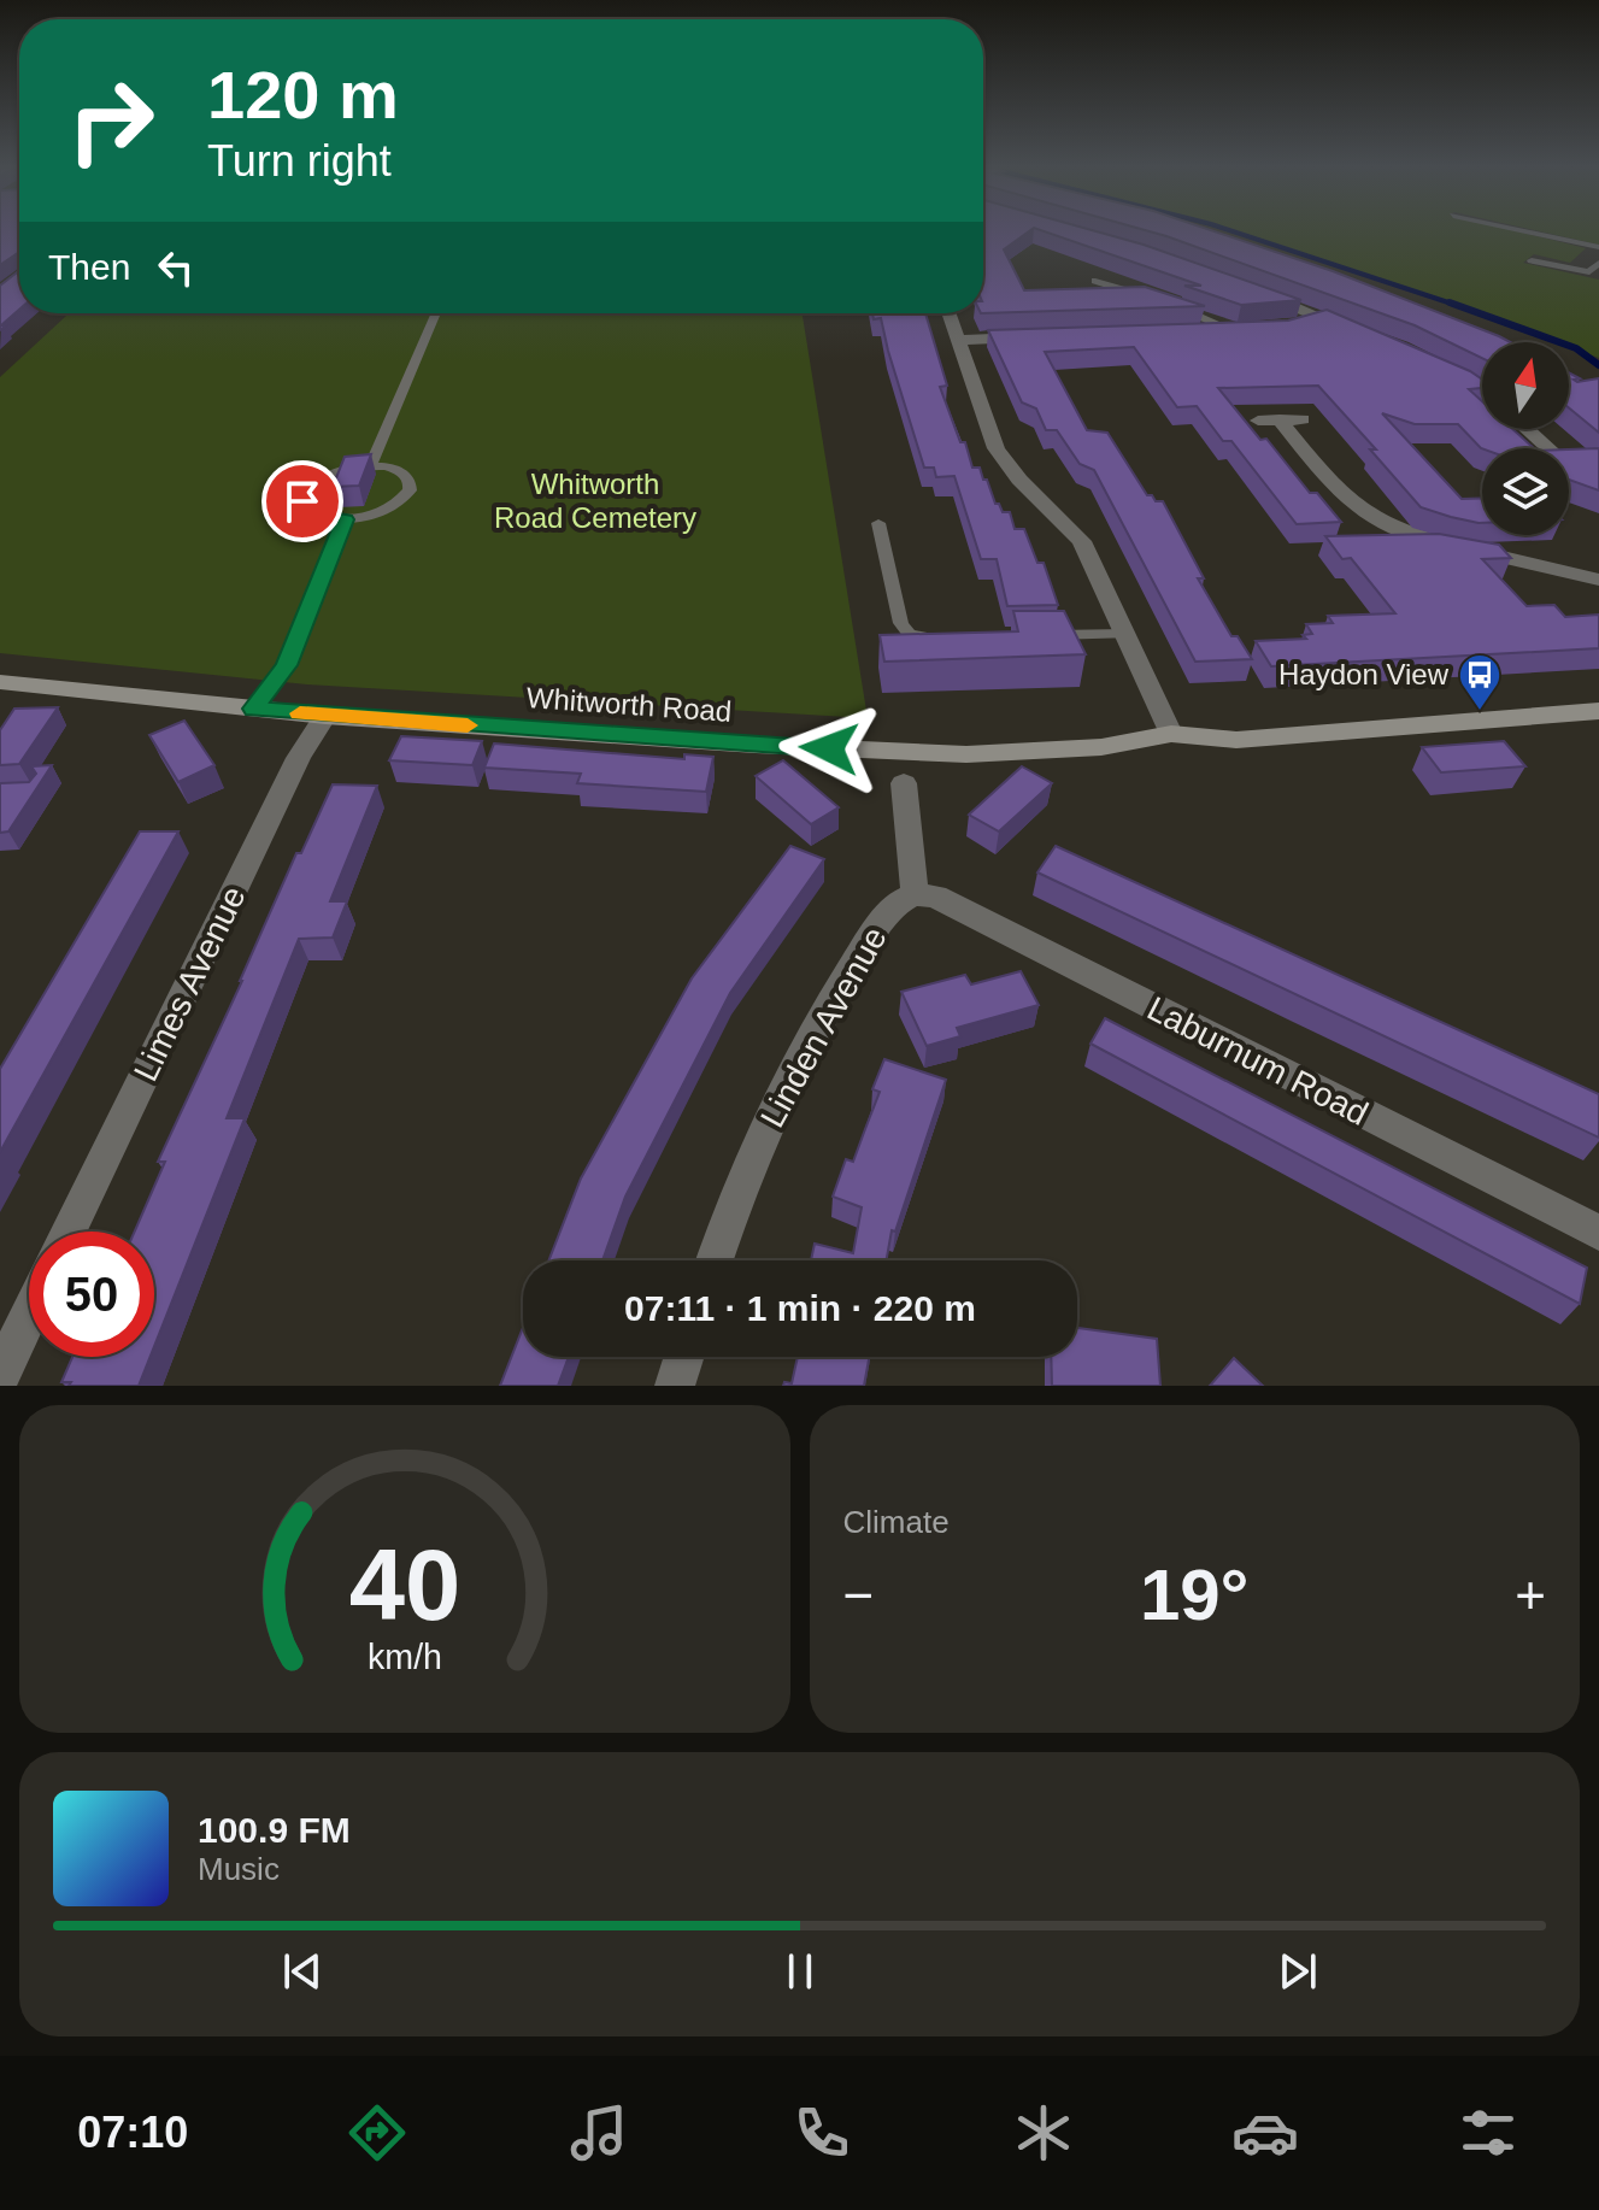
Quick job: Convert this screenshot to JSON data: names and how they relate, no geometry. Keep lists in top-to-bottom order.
{
  "streets": {
    "main road": ["Whitworth Road"],
    "street": ["Limes Avenue", "Linden Avenue", "Laburnum Road"]
  },
  "crossings": [
    ["Whitworth Road", "Limes Avenue"],
    ["Linden Avenue", "Laburnum Road"]
  ],
  "parks": ["Whitworth Road Cemetery"],
  "places": {
    "bus stop": ["Haydon View"]
  },
  "north": "top",
  "page": {
    "turn": ["120 m", "Turn right"],
    "then": "Then",
    "limit": "50",
    "trip": "07:11 · 1 min · 220 m",
    "tile": "Climate",
    "heat": ["−", "19°", "+"],
    "song": ["100.9 FM", "Music"],
    "tabs": "07:10",
    "gauge": ["40", "km/h"]
  }
}
